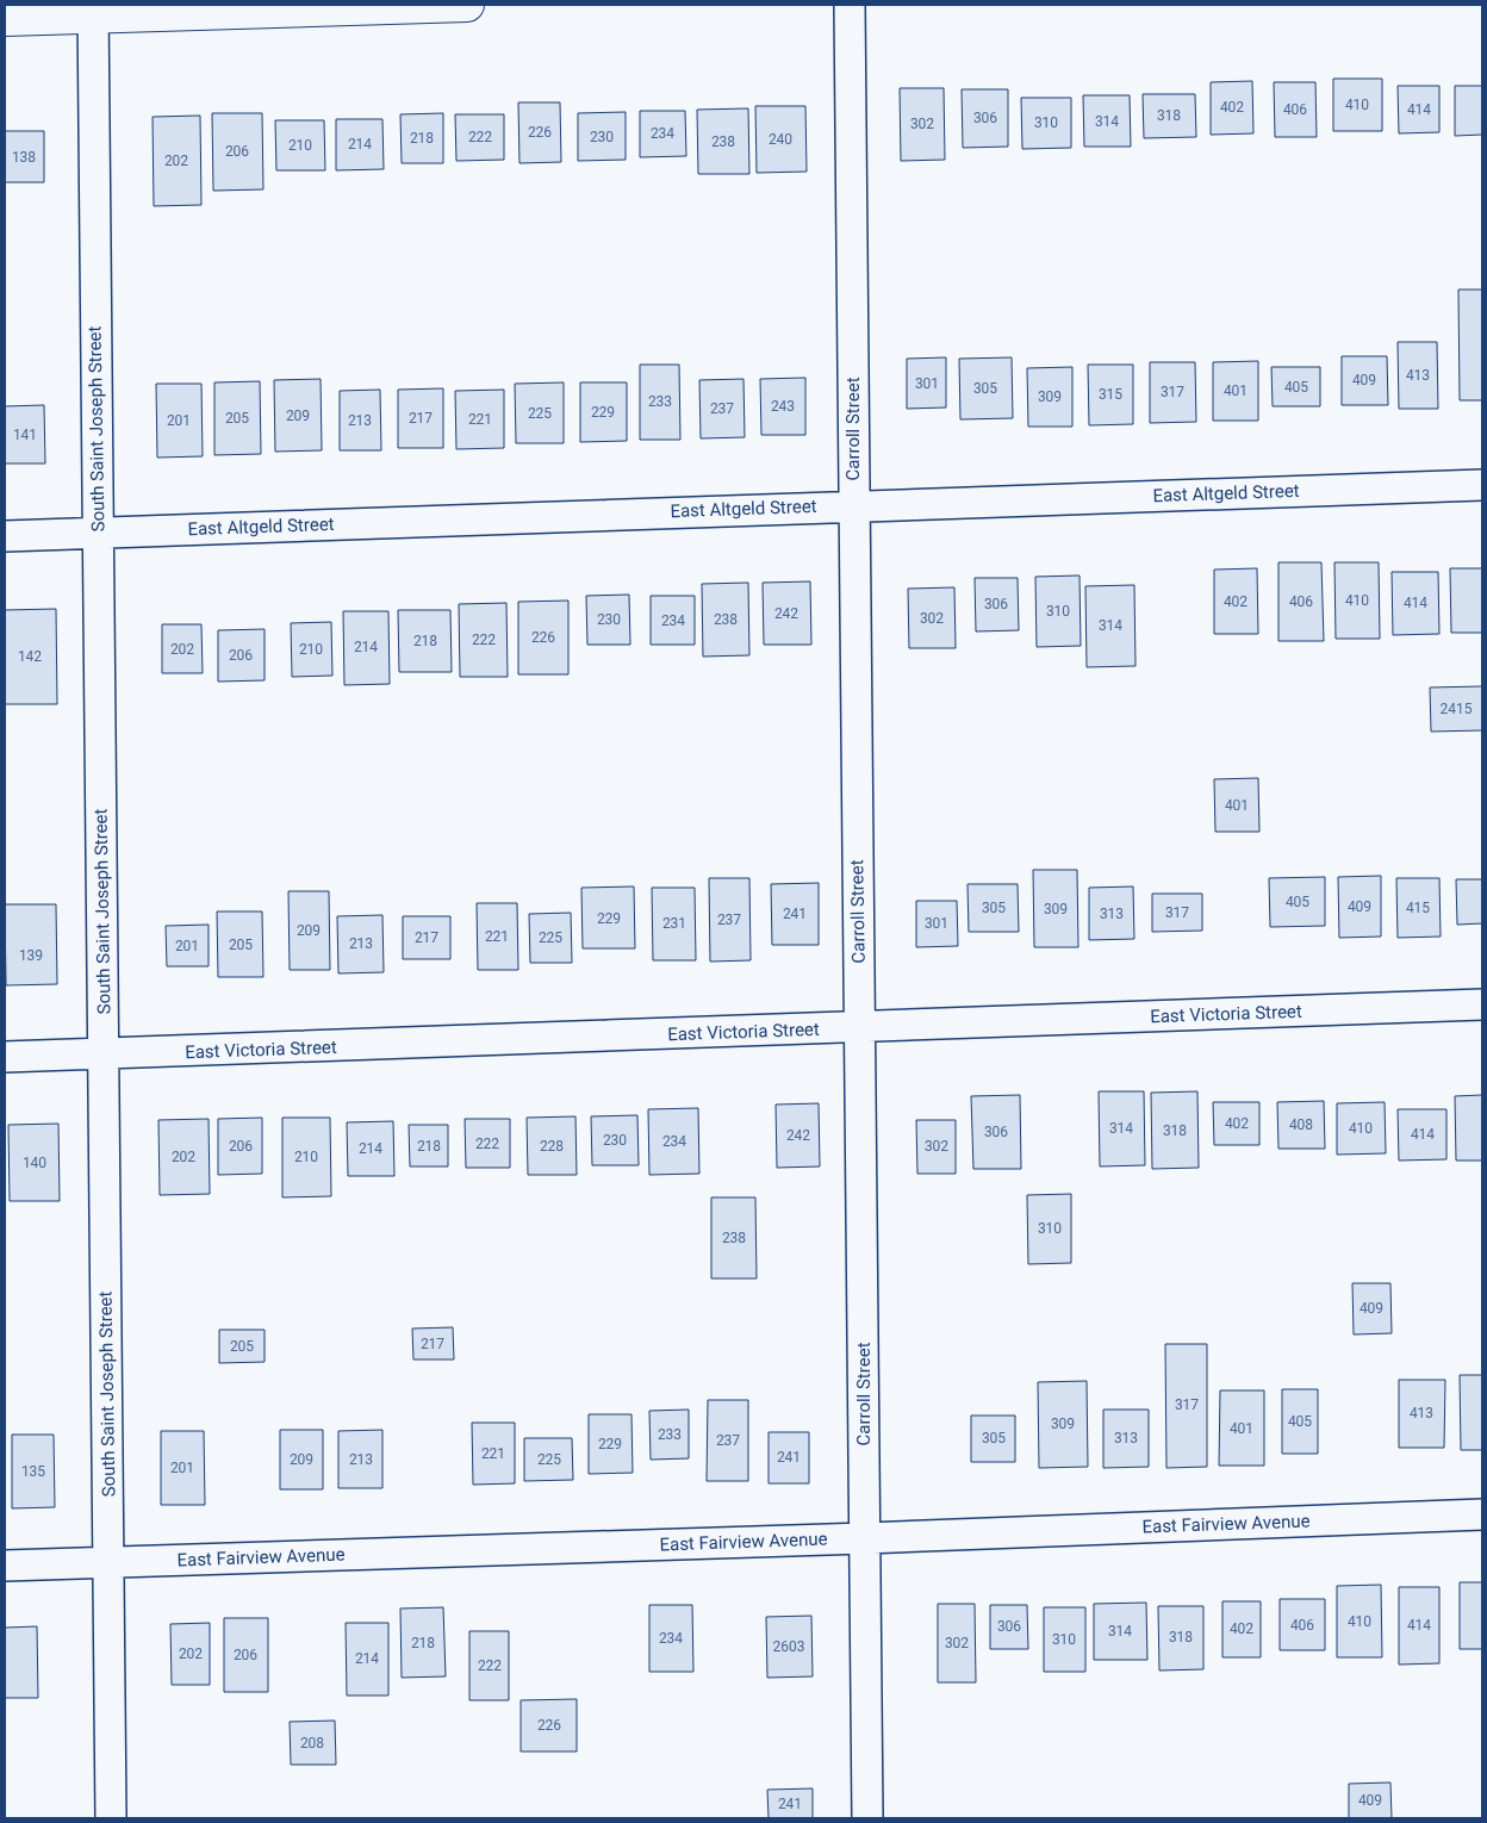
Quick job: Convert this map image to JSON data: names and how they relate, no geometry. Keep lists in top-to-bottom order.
{
  "streets": {
    "street": [
      "South Saint Joseph Street",
      "Carroll Street",
      "East Altgeld Street",
      "East Victoria Street",
      "East Fairview Avenue"
    ]
  },
  "crossings": [
    ["South Saint Joseph Street", "East Altgeld Street"],
    ["South Saint Joseph Street", "East Victoria Street"],
    ["South Saint Joseph Street", "East Fairview Avenue"],
    ["Carroll Street", "East Altgeld Street"],
    ["Carroll Street", "East Victoria Street"],
    ["Carroll Street", "East Fairview Avenue"]
  ],
  "house_numbers": [
    "410",
    "402",
    "406",
    "414",
    "318",
    "306",
    "314",
    "310",
    "302",
    "226",
    "234",
    "222",
    "230",
    "218",
    "240",
    "238",
    "214",
    "210",
    "206",
    "138",
    "202",
    "413",
    "409",
    "301",
    "405",
    "305",
    "401",
    "317",
    "315",
    "309",
    "233",
    "243",
    "237",
    "229",
    "225",
    "209",
    "205",
    "217",
    "221",
    "201",
    "213",
    "141",
    "410",
    "402",
    "406",
    "414",
    "306",
    "310",
    "242",
    "302",
    "230",
    "238",
    "234",
    "314",
    "226",
    "222",
    "218",
    "214",
    "202",
    "210",
    "206",
    "142",
    "2415",
    "401",
    "405",
    "409",
    "305",
    "415",
    "309",
    "317",
    "241",
    "313",
    "229",
    "237",
    "231",
    "301",
    "209",
    "221",
    "217",
    "225",
    "213",
    "205",
    "201",
    "139",
    "402",
    "408",
    "314",
    "410",
    "318",
    "306",
    "414",
    "242",
    "230",
    "234",
    "222",
    "206",
    "218",
    "228",
    "302",
    "214",
    "202",
    "210",
    "140",
    "310",
    "238",
    "409",
    "217",
    "205",
    "317",
    "413",
    "405",
    "309",
    "401",
    "233",
    "305",
    "313",
    "237",
    "229",
    "221",
    "241",
    "209",
    "213",
    "225",
    "201",
    "135",
    "410",
    "406",
    "414",
    "306",
    "402",
    "314",
    "318",
    "234",
    "310",
    "218",
    "302",
    "2603",
    "202",
    "206",
    "214",
    "222",
    "226",
    "208",
    "409",
    "241"
  ]
}
